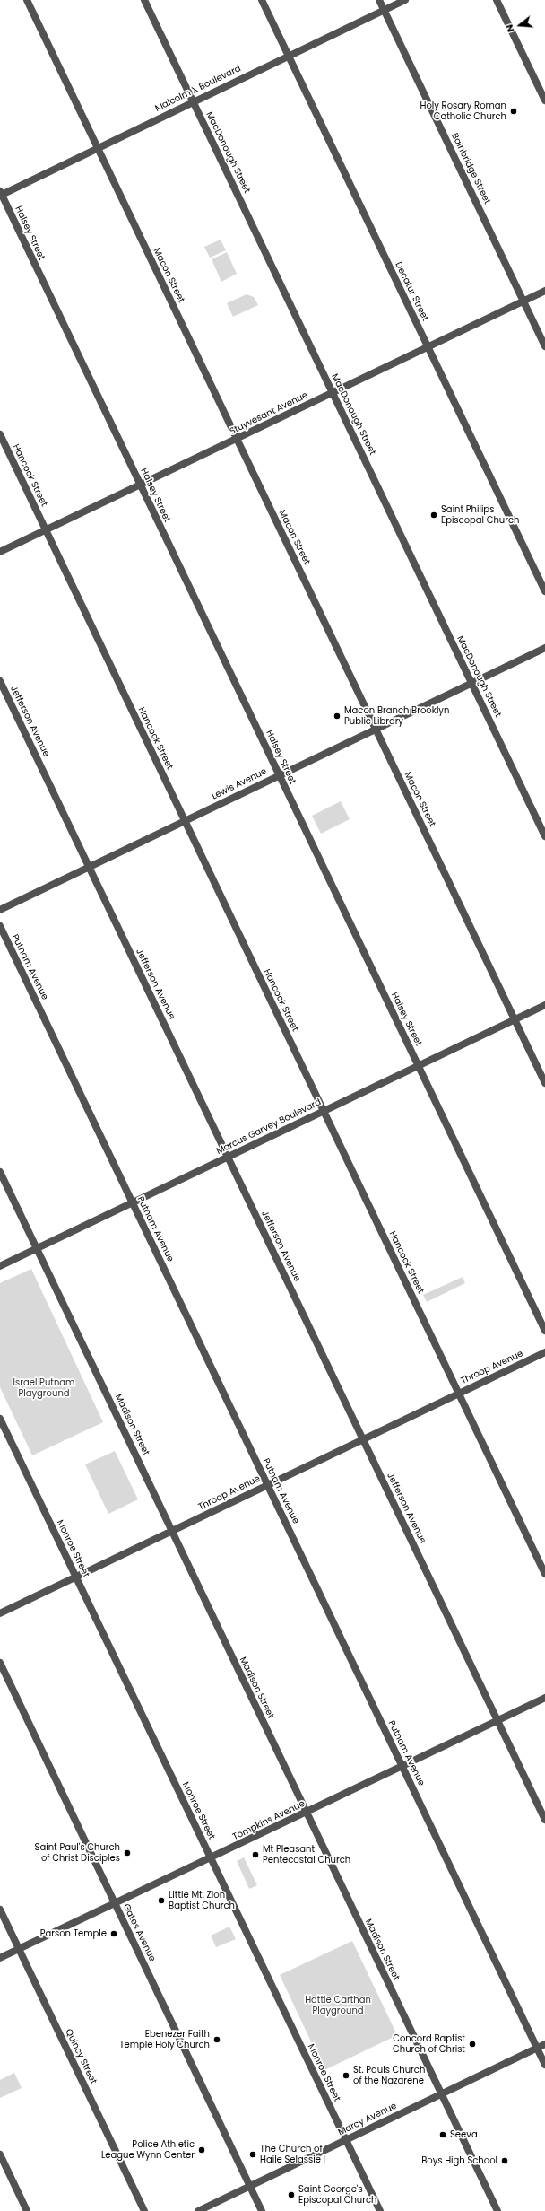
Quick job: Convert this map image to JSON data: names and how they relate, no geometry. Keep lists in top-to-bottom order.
{
  "streets": {
    "street": [
      "Malcolm X Boulevard",
      "MacDonough Street",
      "Bainbridge Street",
      "Halsey Street",
      "Macon Street",
      "Decatur Street",
      "Stuyvesant Avenue",
      "Hancock Street",
      "Jefferson Avenue",
      "Lewis Avenue",
      "Putnam Avenue",
      "Marcus Garvey Boulevard",
      "Throop Avenue",
      "Madison Street",
      "Monroe Street",
      "Tompkins Avenue",
      "Gates Avenue",
      "Quincy Street",
      "Marcy Avenue"
    ]
  },
  "crossings": [
    ["Malcolm X Boulevard", "MacDonough Street"],
    ["Malcolm X Boulevard", "Bainbridge Street"],
    ["Malcolm X Boulevard", "Halsey Street"],
    ["Malcolm X Boulevard", "Macon Street"],
    ["Malcolm X Boulevard", "Decatur Street"],
    ["MacDonough Street", "Stuyvesant Avenue"],
    ["MacDonough Street", "Lewis Avenue"],
    ["Bainbridge Street", "Stuyvesant Avenue"],
    ["Halsey Street", "Stuyvesant Avenue"],
    ["Halsey Street", "Lewis Avenue"],
    ["Halsey Street", "Marcus Garvey Boulevard"],
    ["Macon Street", "Stuyvesant Avenue"],
    ["Macon Street", "Lewis Avenue"],
    ["Macon Street", "Marcus Garvey Boulevard"],
    ["Decatur Street", "Stuyvesant Avenue"],
    ["Stuyvesant Avenue", "Hancock Street"],
    ["Hancock Street", "Lewis Avenue"],
    ["Hancock Street", "Marcus Garvey Boulevard"],
    ["Hancock Street", "Throop Avenue"],
    ["Jefferson Avenue", "Lewis Avenue"],
    ["Jefferson Avenue", "Marcus Garvey Boulevard"],
    ["Jefferson Avenue", "Throop Avenue"],
    ["Jefferson Avenue", "Tompkins Avenue"],
    ["Putnam Avenue", "Marcus Garvey Boulevard"],
    ["Putnam Avenue", "Throop Avenue"],
    ["Putnam Avenue", "Tompkins Avenue"],
    ["Putnam Avenue", "Marcy Avenue"],
    ["Marcus Garvey Boulevard", "Madison Street"],
    ["Throop Avenue", "Madison Street"],
    ["Throop Avenue", "Monroe Street"],
    ["Madison Street", "Tompkins Avenue"],
    ["Madison Street", "Marcy Avenue"],
    ["Monroe Street", "Tompkins Avenue"],
    ["Monroe Street", "Marcy Avenue"],
    ["Tompkins Avenue", "Gates Avenue"],
    ["Tompkins Avenue", "Quincy Street"],
    ["Gates Avenue", "Marcy Avenue"]
  ],
  "parks": ["Israel Putnam Playground", "Hattie Carthan Playground"],
  "places": [
    "Holy Rosary Roman Catholic Church",
    "Saint Philips Episcopal Church",
    "Macon Branch Brooklyn Public Library",
    "Saint Paul's Church of Christ Disciples",
    "Mt Pleasant Pentecostal Church",
    "Little Mt. Zion Baptist Church",
    "Parson Temple",
    "Ebenezer Faith Temple Holy Church",
    "Concord Baptist Church of Christ",
    "St. Pauls Church of the Nazarene",
    "Seeva",
    "Police Athletic League Wynn Center",
    "The Church of Haile Selassie I",
    "Boys High School",
    "Saint George's Episcopal Church"
  ],
  "north": "left"
}
